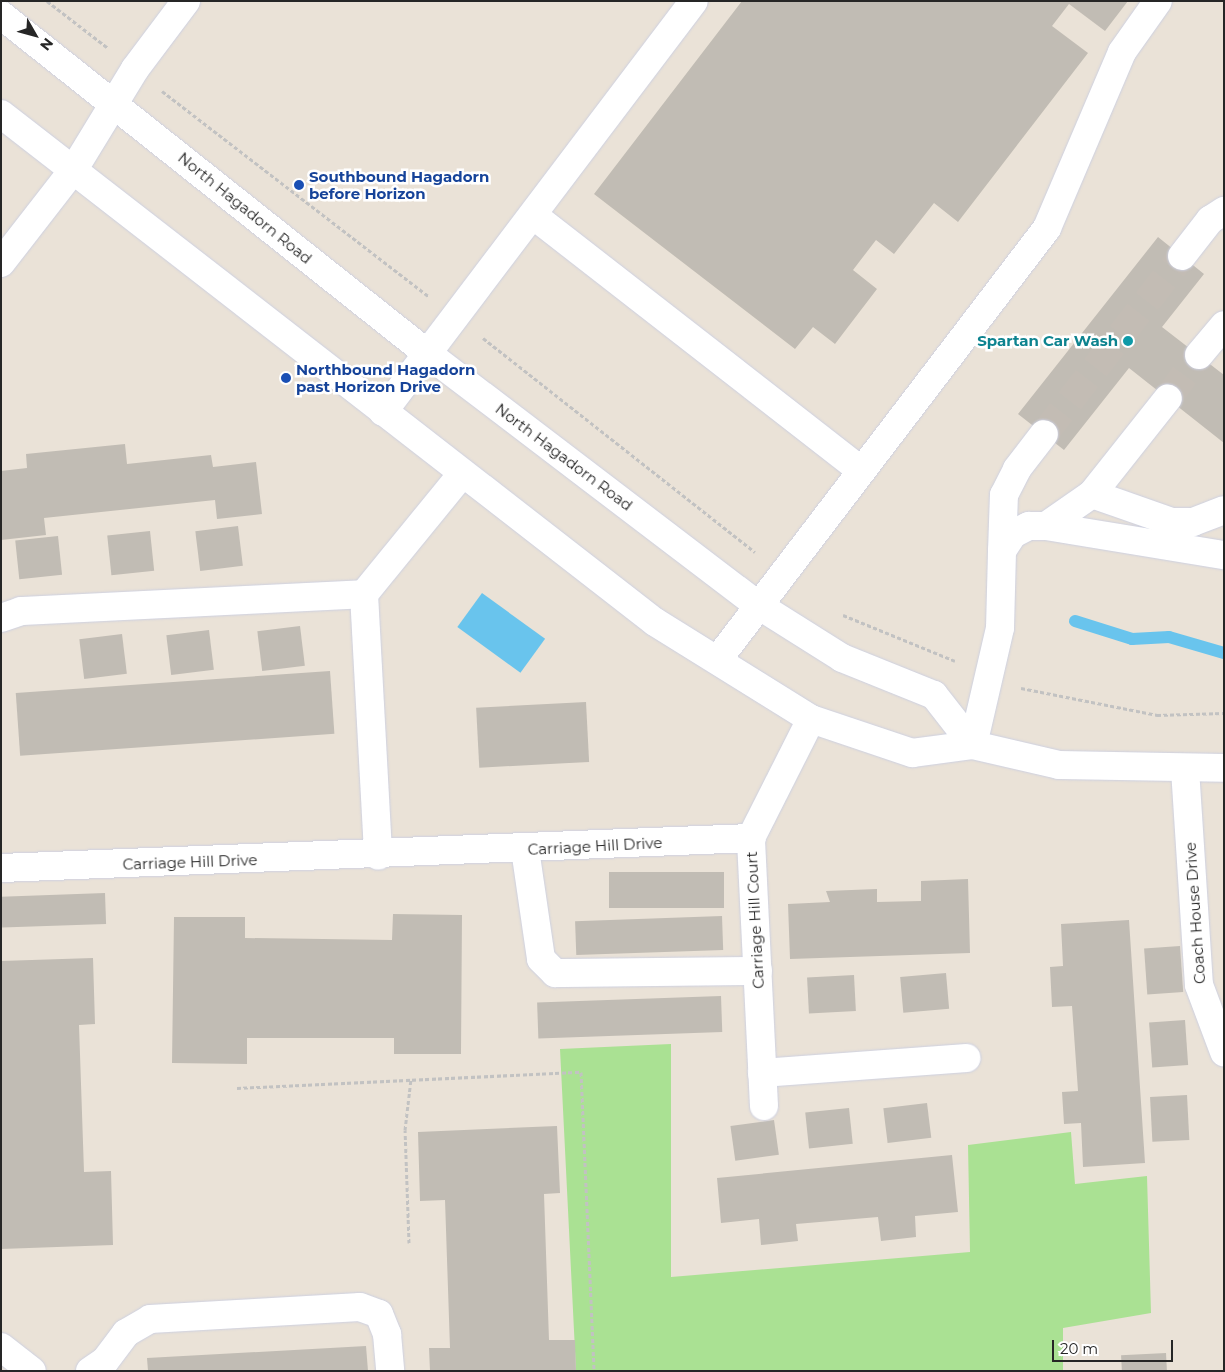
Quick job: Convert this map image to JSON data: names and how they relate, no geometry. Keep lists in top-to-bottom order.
{
  "streets": {
    "street": [
      "North Hagadorn Road",
      "Carriage Hill Drive",
      "Coach House Drive",
      "Carriage Hill Court"
    ]
  },
  "crossings": [
    ["Carriage Hill Drive", "Carriage Hill Court"]
  ],
  "places": ["Southbound Hagadorn before Horizon", "Spartan Car Wash", "Northbound Hagadorn past Horizon Drive"],
  "scale_bar": "20 m",
  "north": "bottom right"
}
